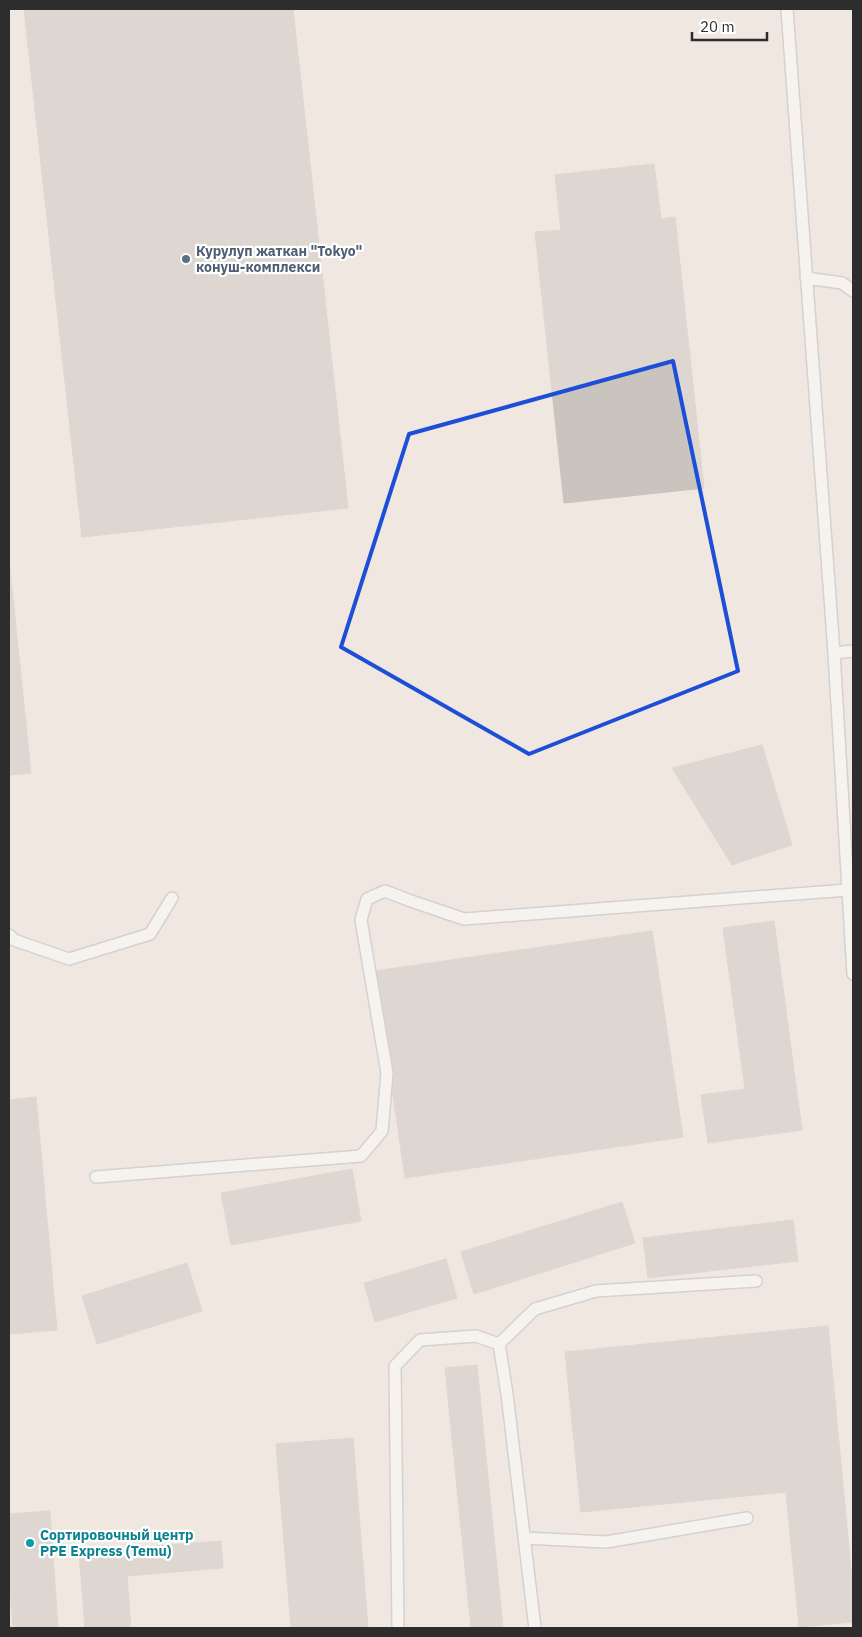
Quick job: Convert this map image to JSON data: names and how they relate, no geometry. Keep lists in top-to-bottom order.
{
  "places": ["Курулуп жаткан \"Tokyo\" конуш-комплекси", "Сортировочный центр PPE Express (Temu)"],
  "scale_bar": "20 m"
}
